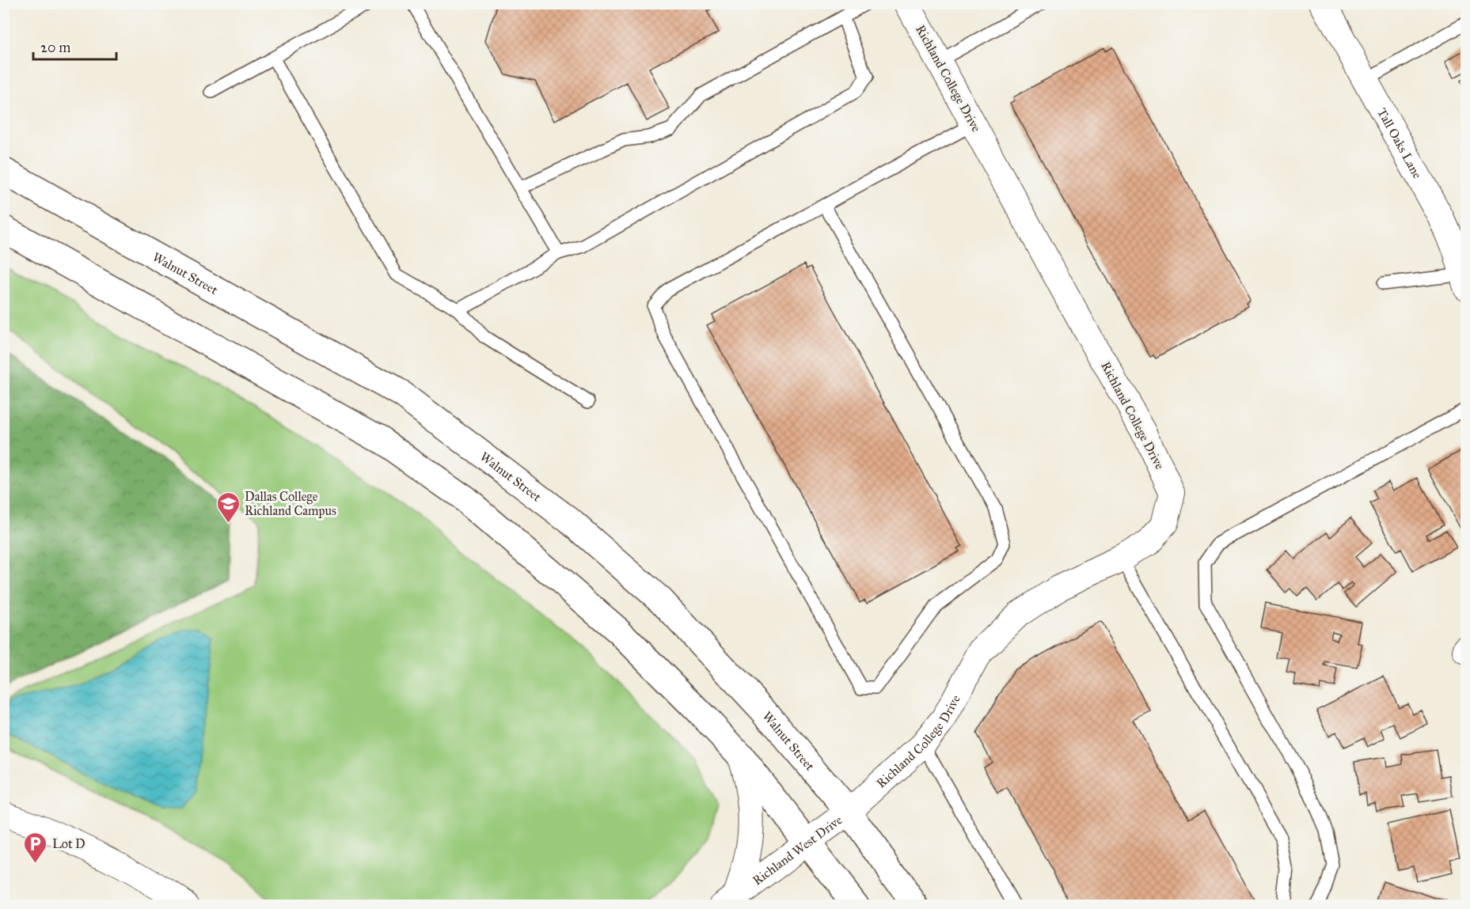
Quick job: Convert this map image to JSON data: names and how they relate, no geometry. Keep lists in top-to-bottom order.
{
  "streets": {
    "main road": ["Walnut Street"],
    "street": ["Richland College Drive", "Tall Oaks Lane", "Richland West Drive"]
  },
  "crossings": [
    ["Richland College Drive", "Walnut Street"],
    ["Richland College Drive", "Richland West Drive"],
    ["Walnut Street", "Richland West Drive"]
  ],
  "places": {
    "school or university": ["Dallas College Richland Campus"],
    "parking": ["Lot D"]
  },
  "scale_bar": "20 m"
}
